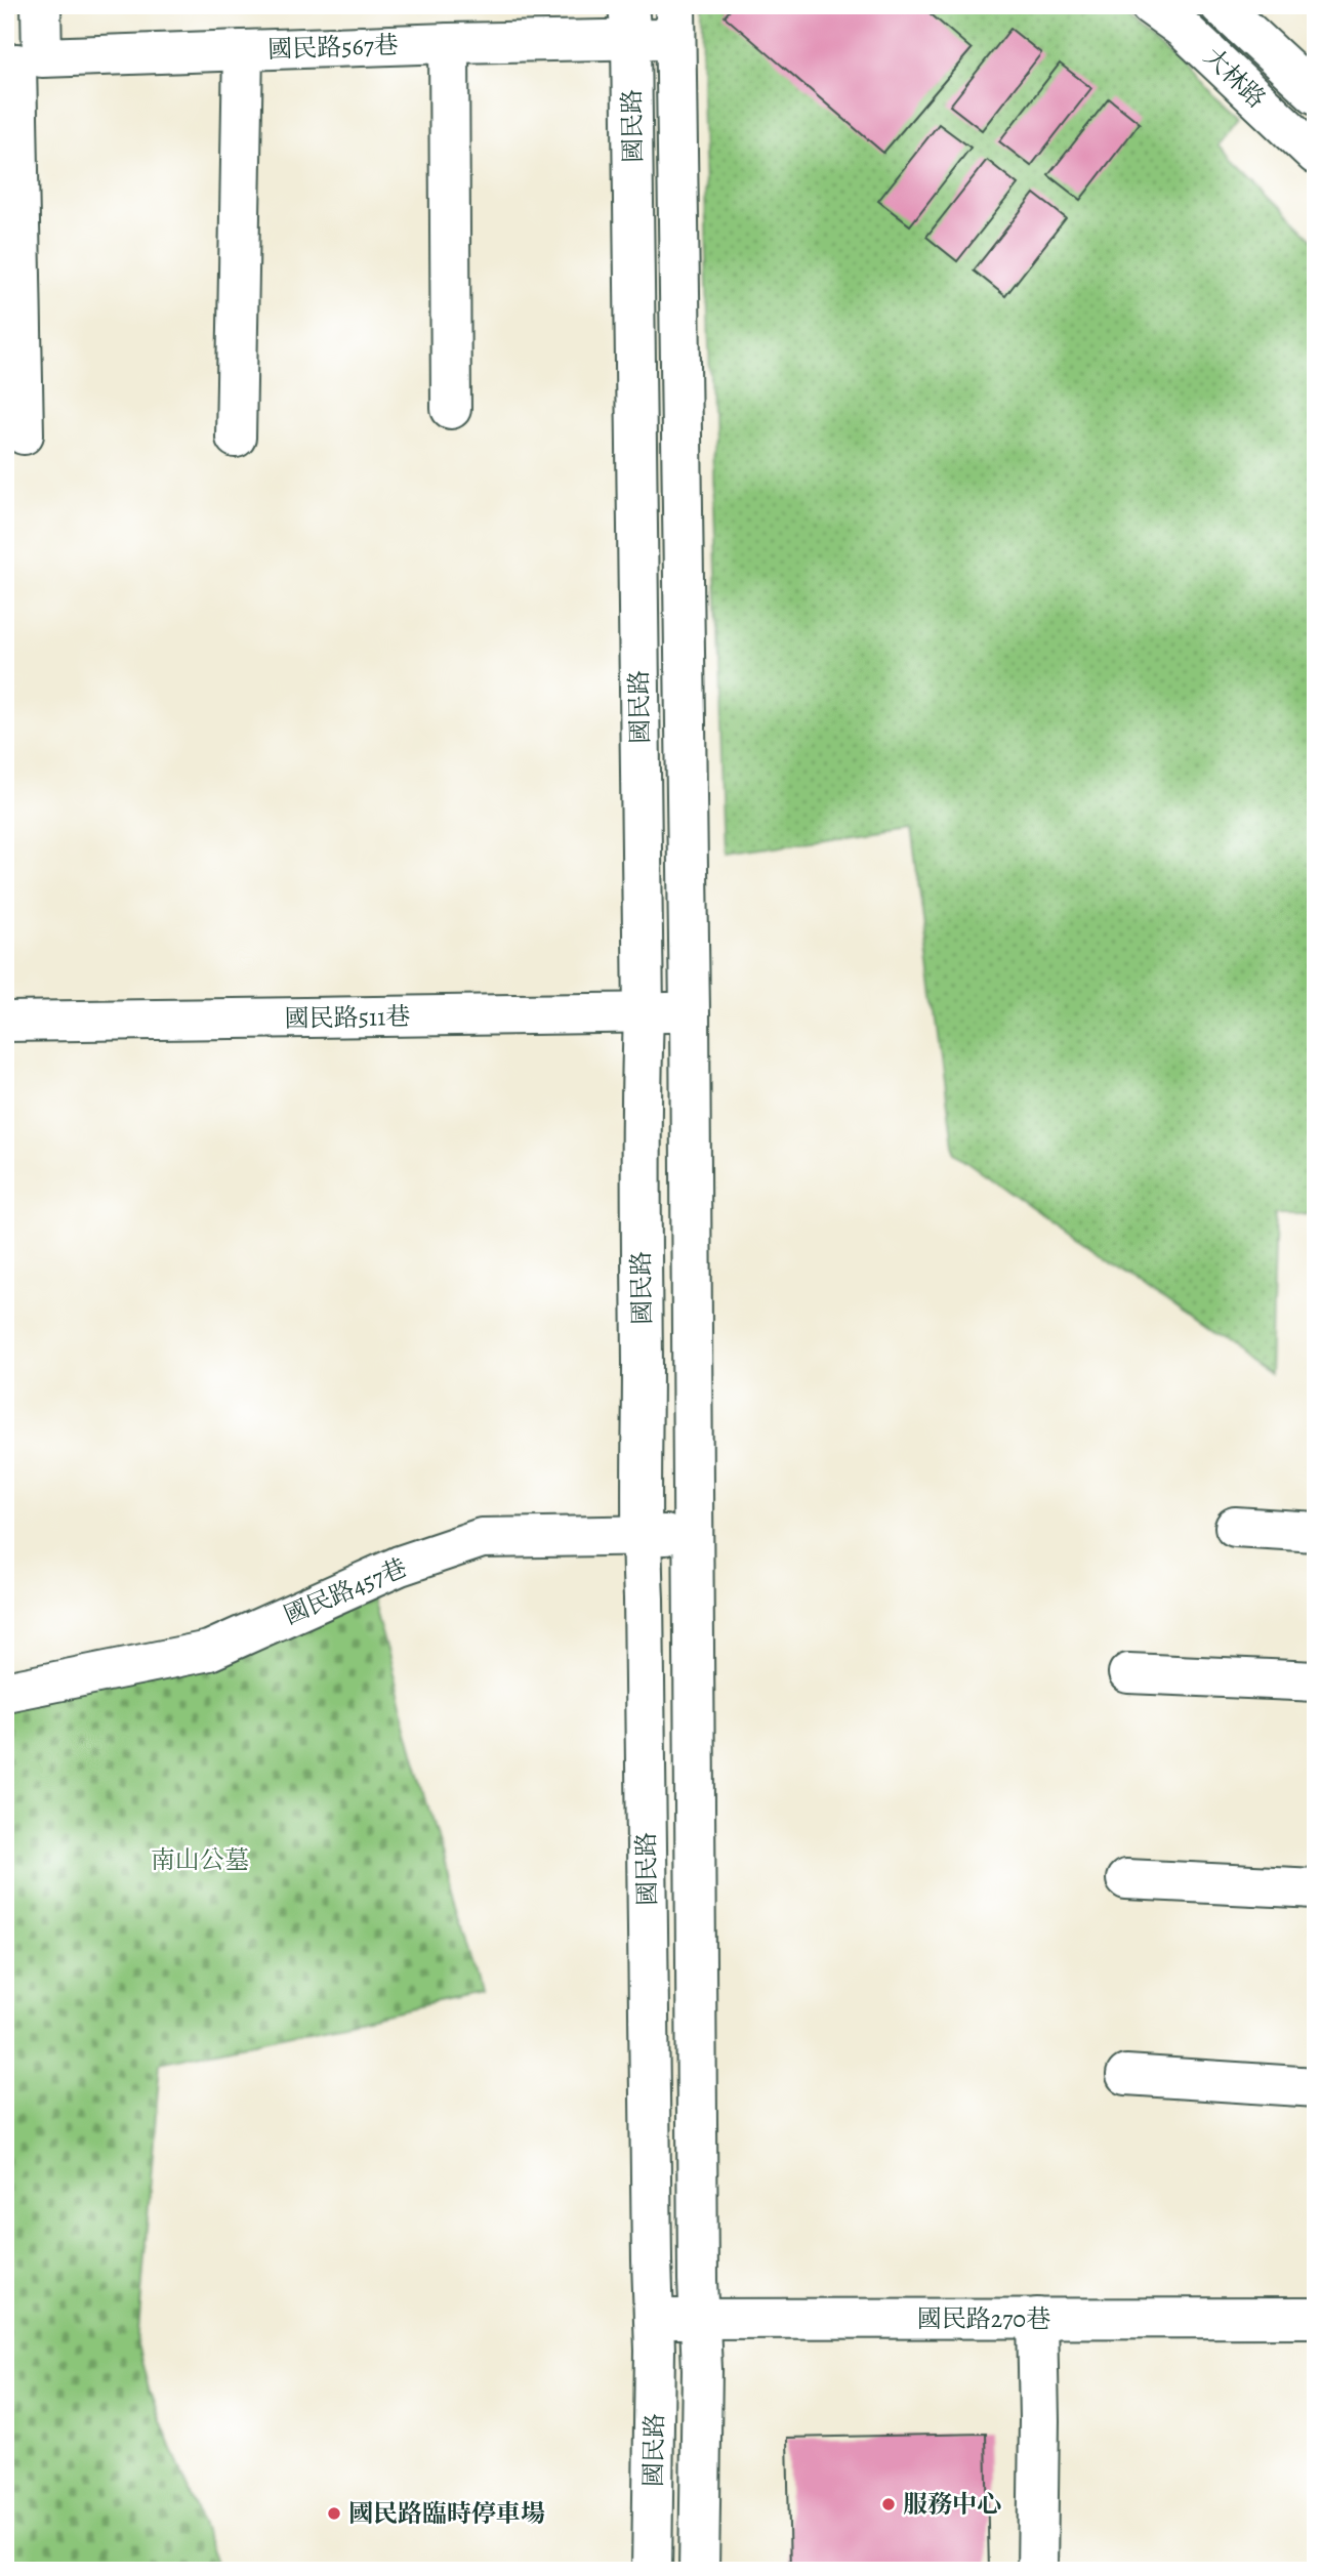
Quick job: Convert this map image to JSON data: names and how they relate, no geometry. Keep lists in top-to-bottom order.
{
  "streets": {
    "street": [
      "國民路567巷",
      "大林路",
      "國民路",
      "國民路511巷",
      "國民路457巷",
      "國民路270巷"
    ]
  },
  "crossings": [
    ["國民路567巷", "國民路"],
    ["國民路", "國民路511巷"],
    ["國民路", "國民路457巷"],
    ["國民路", "國民路270巷"]
  ],
  "parks": ["南山公墓"],
  "places": ["服務中心", "國民路臨時停車場"]
}
